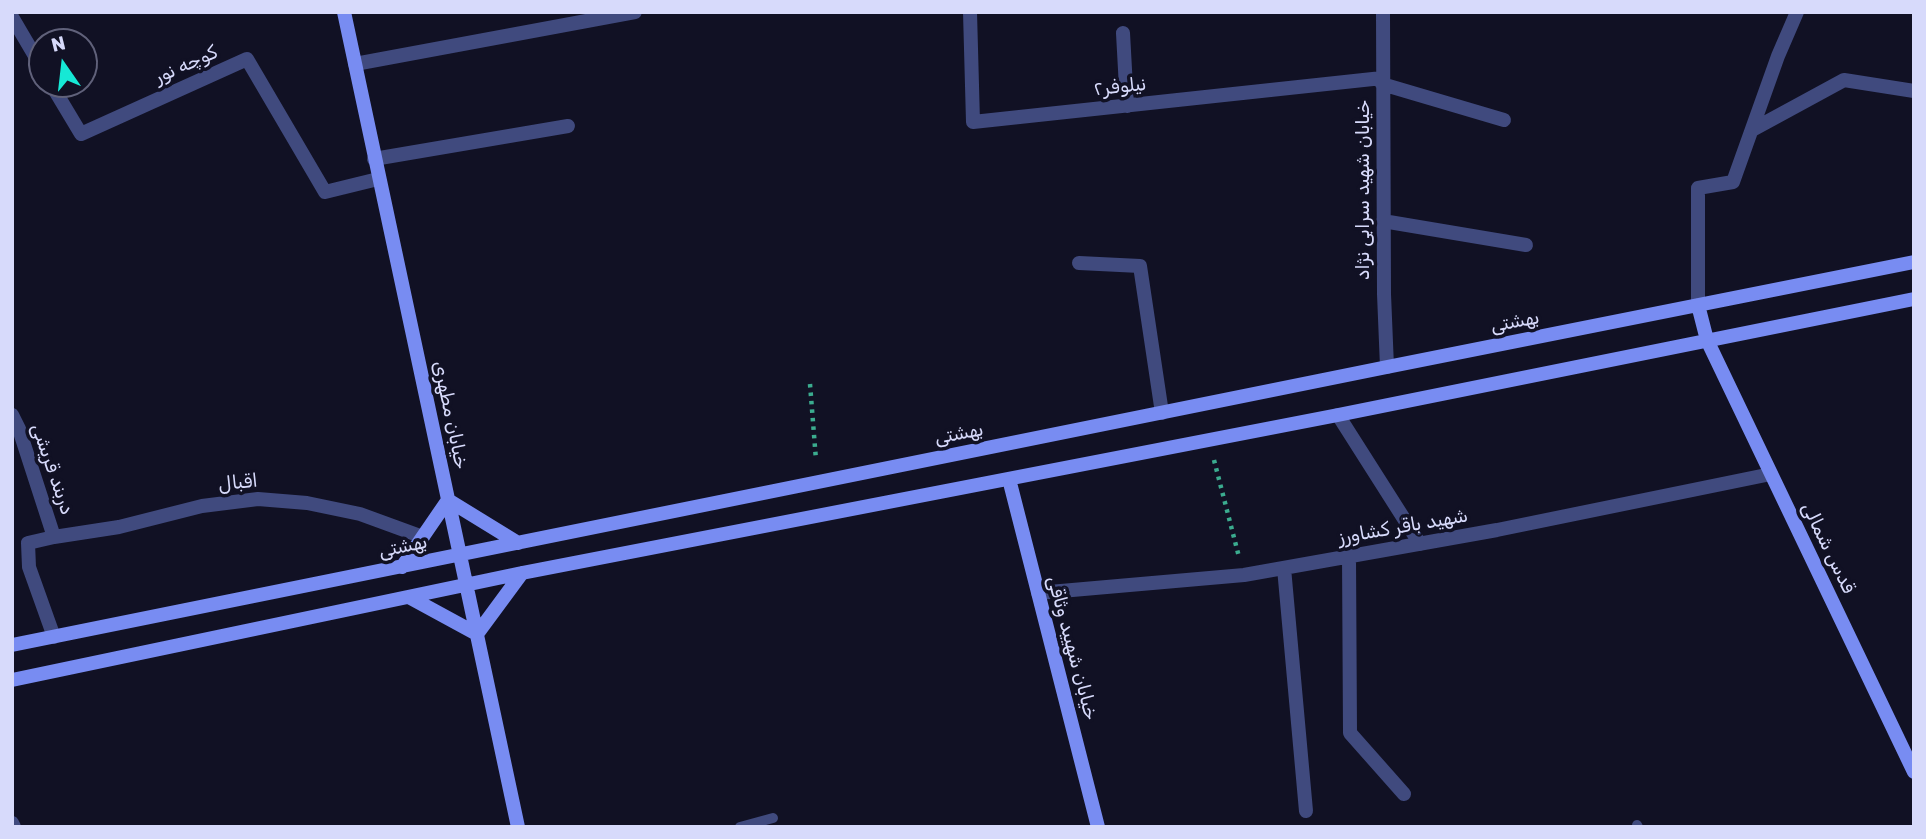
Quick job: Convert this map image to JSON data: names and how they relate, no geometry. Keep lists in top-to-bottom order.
{
  "streets": {
    "main road": [
      "بهشتی",
      "خیابان مطهری",
      "قدس شمالی",
      "خیابان شهیید وثاقی"
    ],
    "street": [
      "کوچه نور",
      "نیلوفر۲",
      "خیابان شهید سرابی نژاد",
      "دربند قریشی",
      "اقبال",
      "شهید باقر کشاورز"
    ]
  },
  "crossings": [
    ["کوچه نور", "خیابان مطهری"],
    ["نیلوفر۲", "خیابان شهید سرابی نژاد"],
    ["خیابان شهید سرابی نژاد", "بهشتی"],
    ["بهشتی", "خیابان مطهری"],
    ["بهشتی", "دربند قریشی"],
    ["بهشتی", "قدس شمالی"],
    ["دربند قریشی", "اقبال"],
    ["شهید باقر کشاورز", "قدس شمالی"],
    ["شهید باقر کشاورز", "خیابان شهیید وثاقی"]
  ],
  "north": "top"
}
